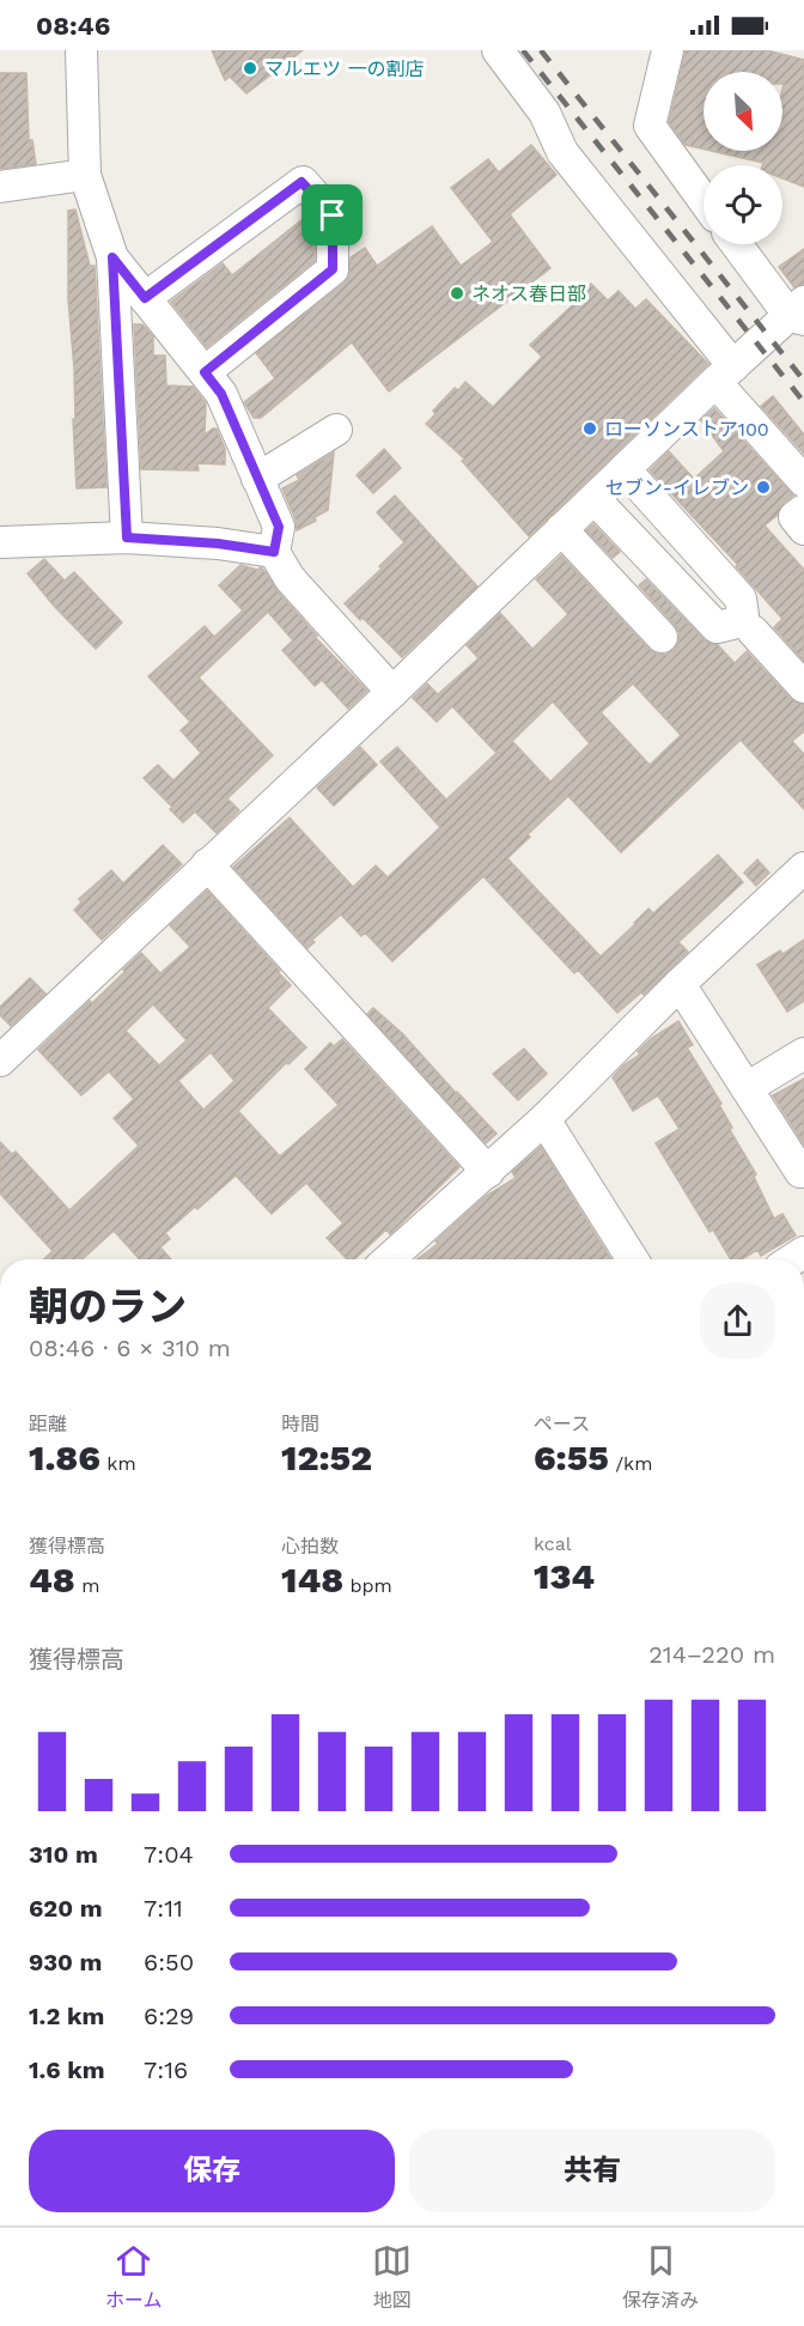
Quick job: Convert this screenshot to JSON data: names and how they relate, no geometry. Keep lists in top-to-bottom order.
{
  "places": [
    "マルエツ 一の割店",
    "ネオス春日部",
    "ローソンストア100",
    "セブン-イレブン"
  ],
  "north": "bottom right",
  "page": {
    "status": "08:46",
    "heading": ["朝のラン", "08:46 · 6 × 310 m"],
    "stats": [
      ["距離", "1.86 km"],
      ["時間", "12:52"],
      ["ペース", "6:55 /km"],
      ["獲得標高", "48 m"],
      ["心拍数", "148 bpm"],
      ["kcal", "134"]
    ],
    "chart": ["獲得標高", "214–220 m"],
    "list": [
      {
        "name": "310 m",
        "note": "7:04"
      },
      {
        "name": "620 m",
        "note": "7:11"
      },
      {
        "name": "930 m",
        "note": "6:50"
      },
      {
        "name": "1.2 km",
        "note": "6:29"
      },
      {
        "name": "1.6 km",
        "note": "7:16"
      }
    ],
    "buttons": ["保存", "共有"],
    "tabs": ["ホーム", "地図", "保存済み"]
  }
}
